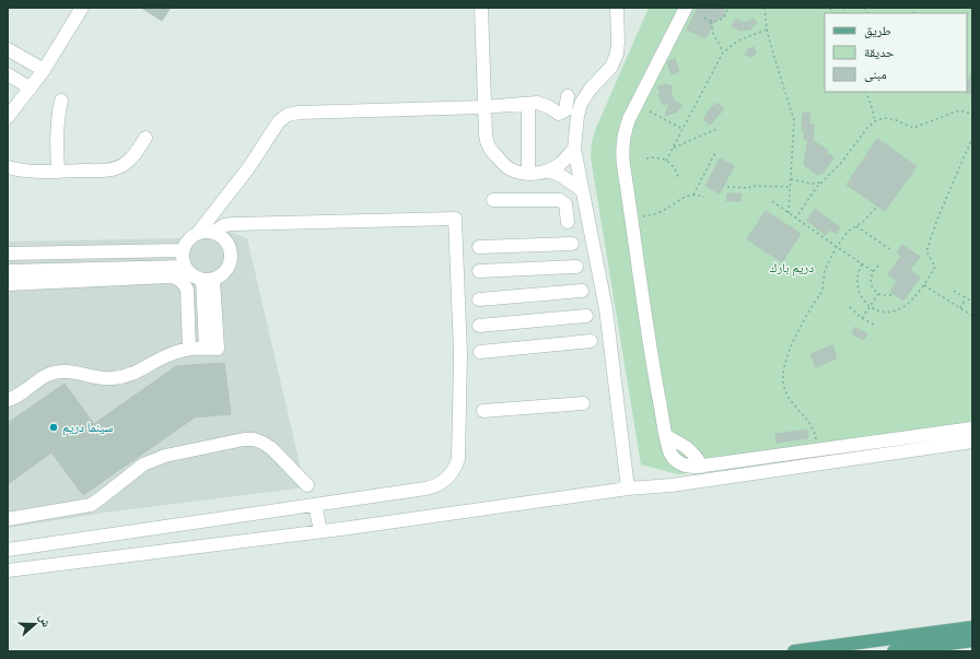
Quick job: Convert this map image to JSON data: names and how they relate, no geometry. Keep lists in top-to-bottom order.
{
  "parks": ["دريم بارك"],
  "places": ["سينما دريم"],
  "legend": ["طريق", "حديقة", "مبنى"],
  "north": "right"
}
